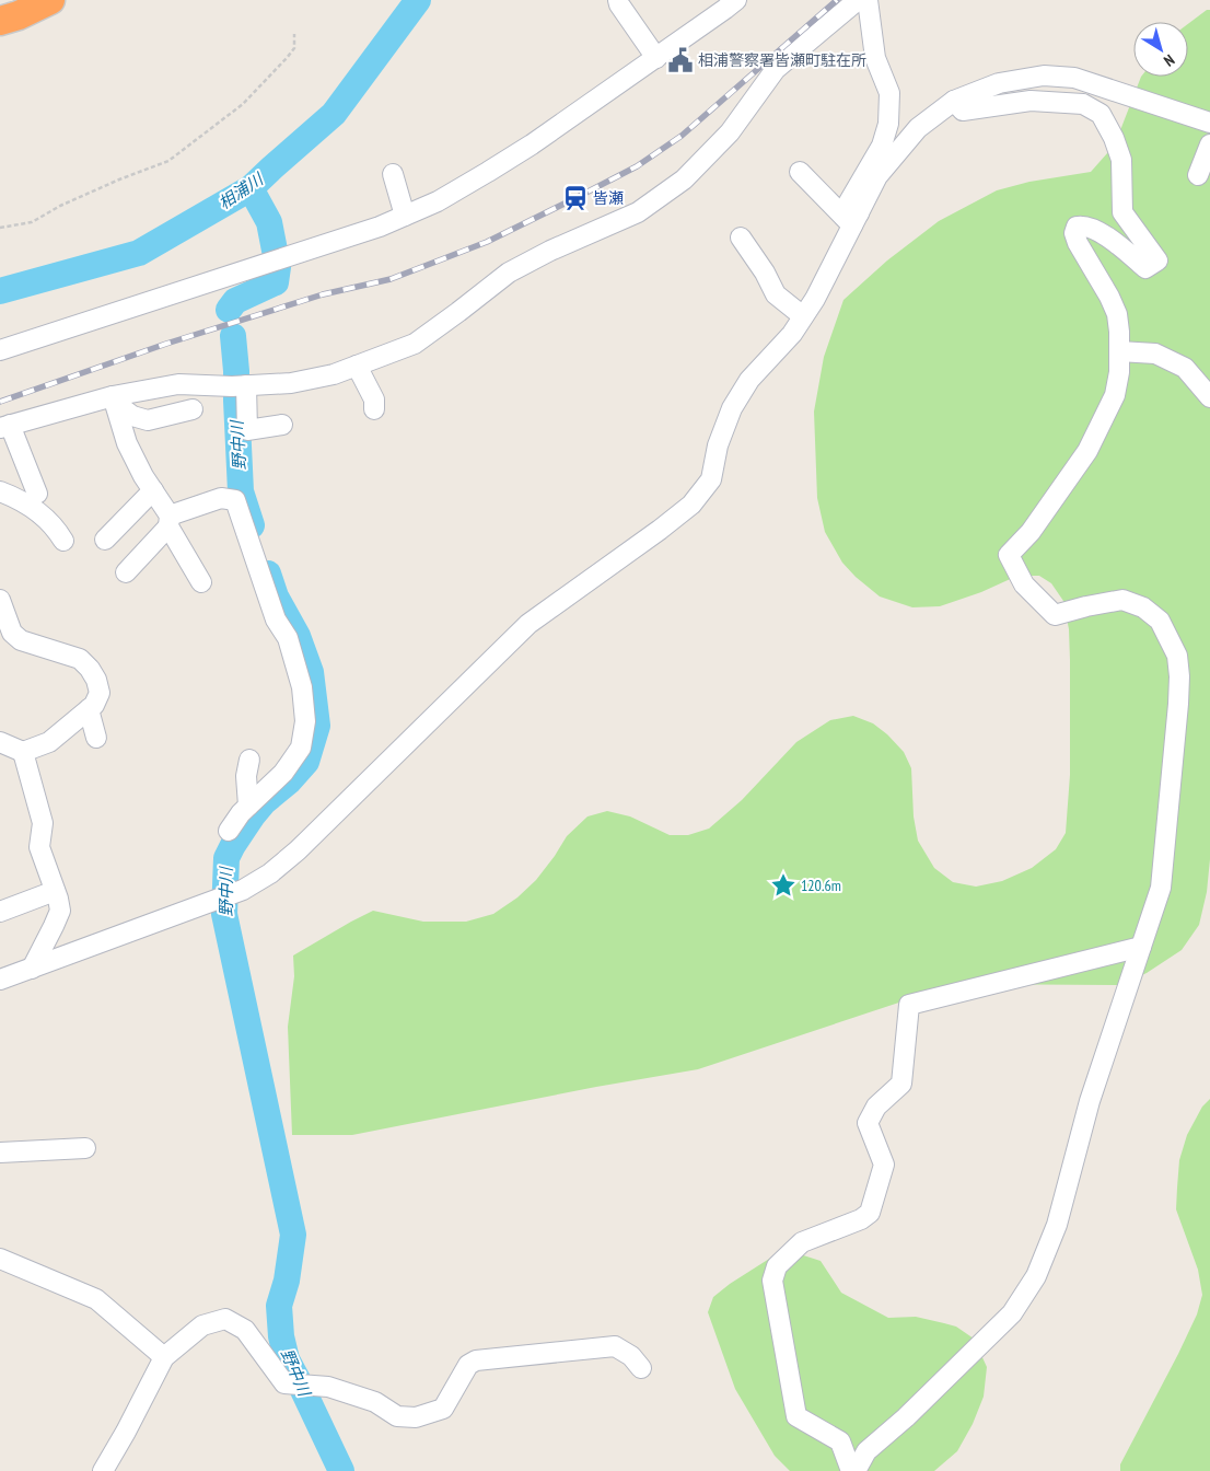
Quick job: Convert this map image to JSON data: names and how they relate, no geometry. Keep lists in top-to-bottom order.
{
  "water": ["相浦川", "野中川"],
  "places": {
    "public building": ["相浦警察署皆瀬町駐在所"],
    "station": ["皆瀬"],
    "place": ["120.6m"]
  },
  "north": "bottom right"
}
